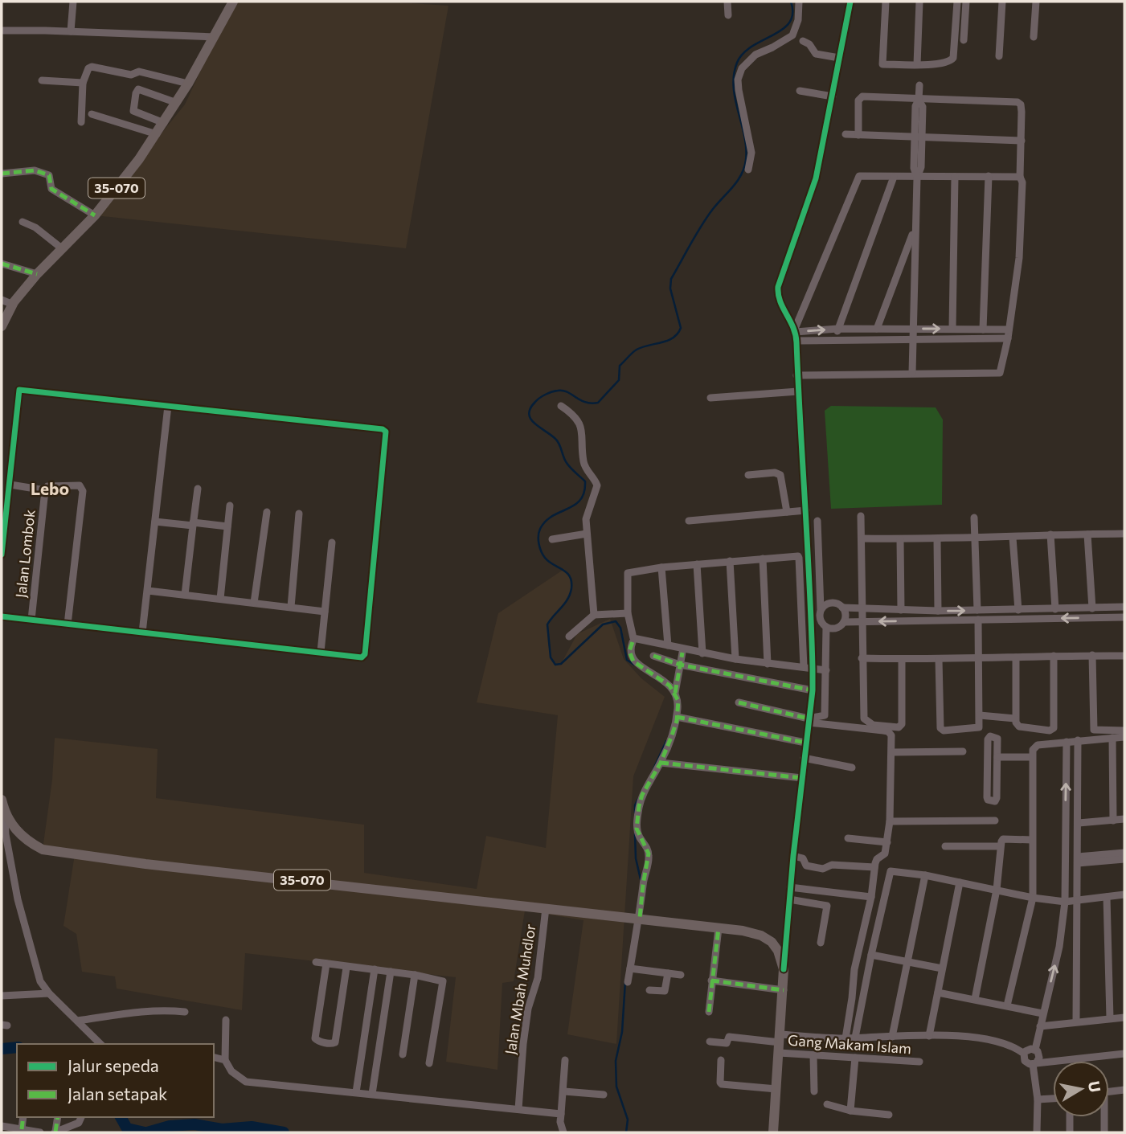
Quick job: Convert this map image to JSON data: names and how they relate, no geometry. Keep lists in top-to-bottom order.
{
  "streets": {
    "main road": ["35-070"],
    "street": ["Jalan Lombok", "Jalan Mbah Muhdlor", "Gang Makam Islam"]
  },
  "crossings": [
    ["35-070", "Jalan Mbah Muhdlor"],
    ["35-070", "Gang Makam Islam"]
  ],
  "districts": ["Lebo"],
  "legend": ["Jalur sepeda", "Jalan setapak"],
  "north": "right"
}
